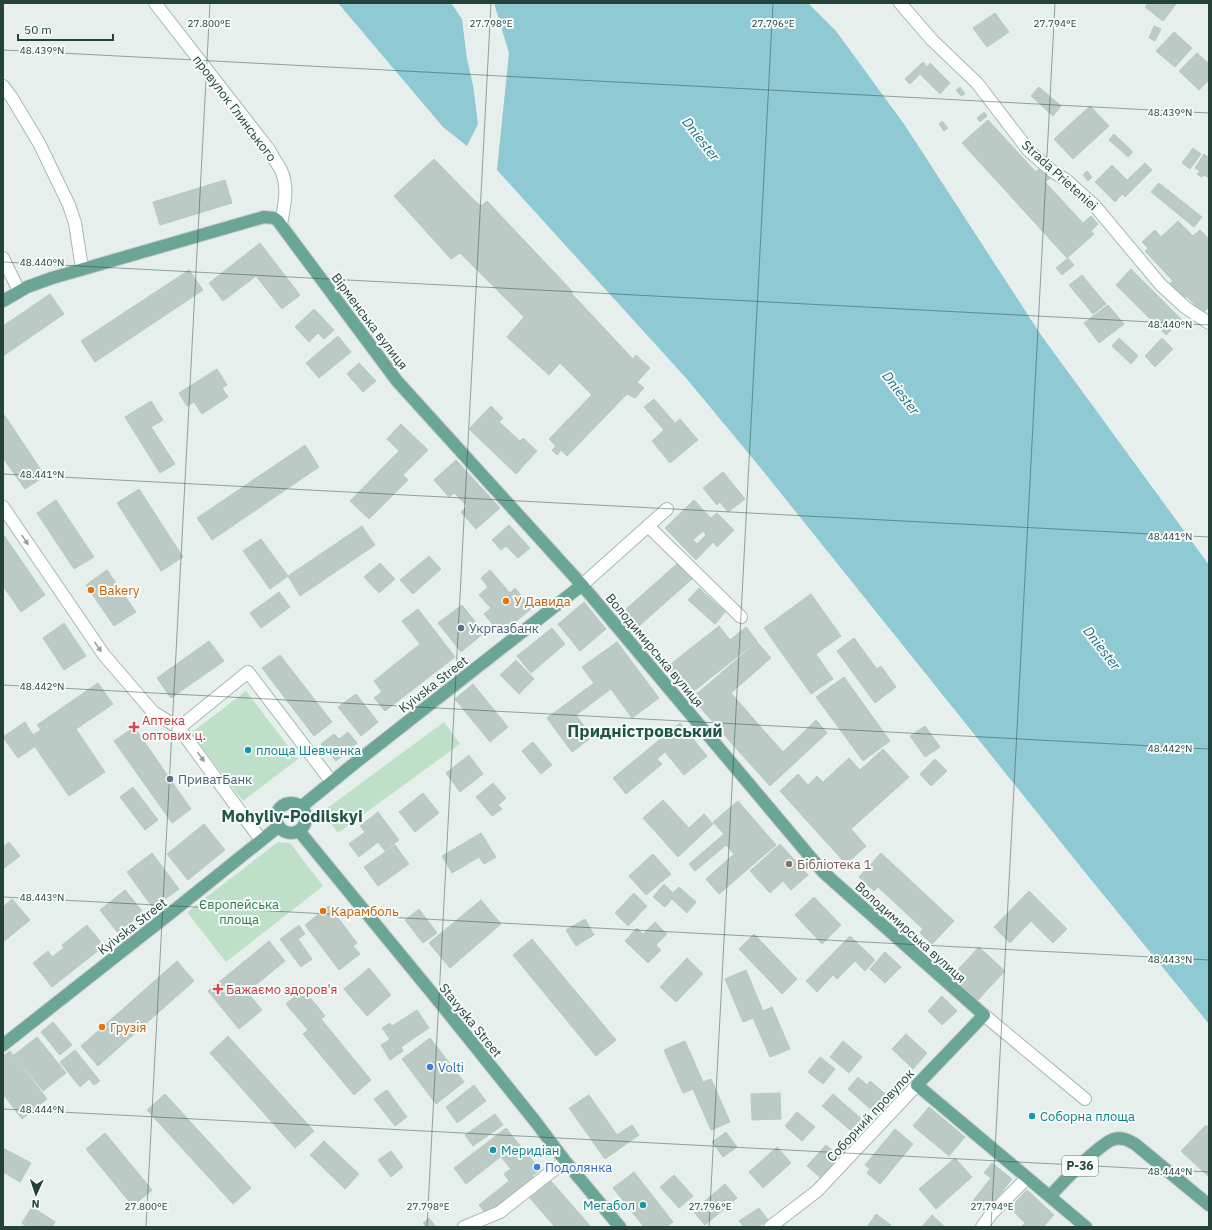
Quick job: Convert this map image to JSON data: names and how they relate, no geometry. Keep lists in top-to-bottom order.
{
  "streets": {
    "main road": [
      "Вірменська вулиця",
      "Володимирська вулиця",
      "Kyivska Street",
      "Stavyska Street",
      "Соборний провулок",
      "Р-36"
    ],
    "street": ["провулок Глинського", "Strada Prieteniei"]
  },
  "crossings": [
    ["провулок Глинського", "Вірменська вулиця"],
    ["Вірменська вулиця", "Володимирська вулиця"],
    ["Вірменська вулиця", "Kyivska Street"],
    ["Володимирська вулиця", "Kyivska Street"],
    ["Володимирська вулиця", "Соборний провулок"],
    ["Kyivska Street", "Stavyska Street"]
  ],
  "districts": ["Придністровський", "Mohyliv-Podilskyi"],
  "water": ["Dniester"],
  "parks": ["Європейська площа"],
  "places": {
    "other": [
      "Bakery",
      "У Давида",
      "Укргазбанк",
      "площа Шевченка",
      "ПриватБанк",
      "Бібліотека 1",
      "Карамболь",
      "Грузія",
      "Volti",
      "Соборна площа",
      "Меридіан",
      "Подолянка",
      "Мегабол"
    ],
    "health": ["Аптека оптових ц.", "Бажаємо здоров'я"]
  },
  "scale_bar": "50 m",
  "north": "bottom",
  "coordinates": [
    "27.800°E",
    "27.798°E",
    "27.796°E",
    "27.794°E",
    "48.439°N",
    "48.440°N",
    "48.441°N",
    "48.442°N",
    "48.443°N",
    "48.444°N"
  ]
}
